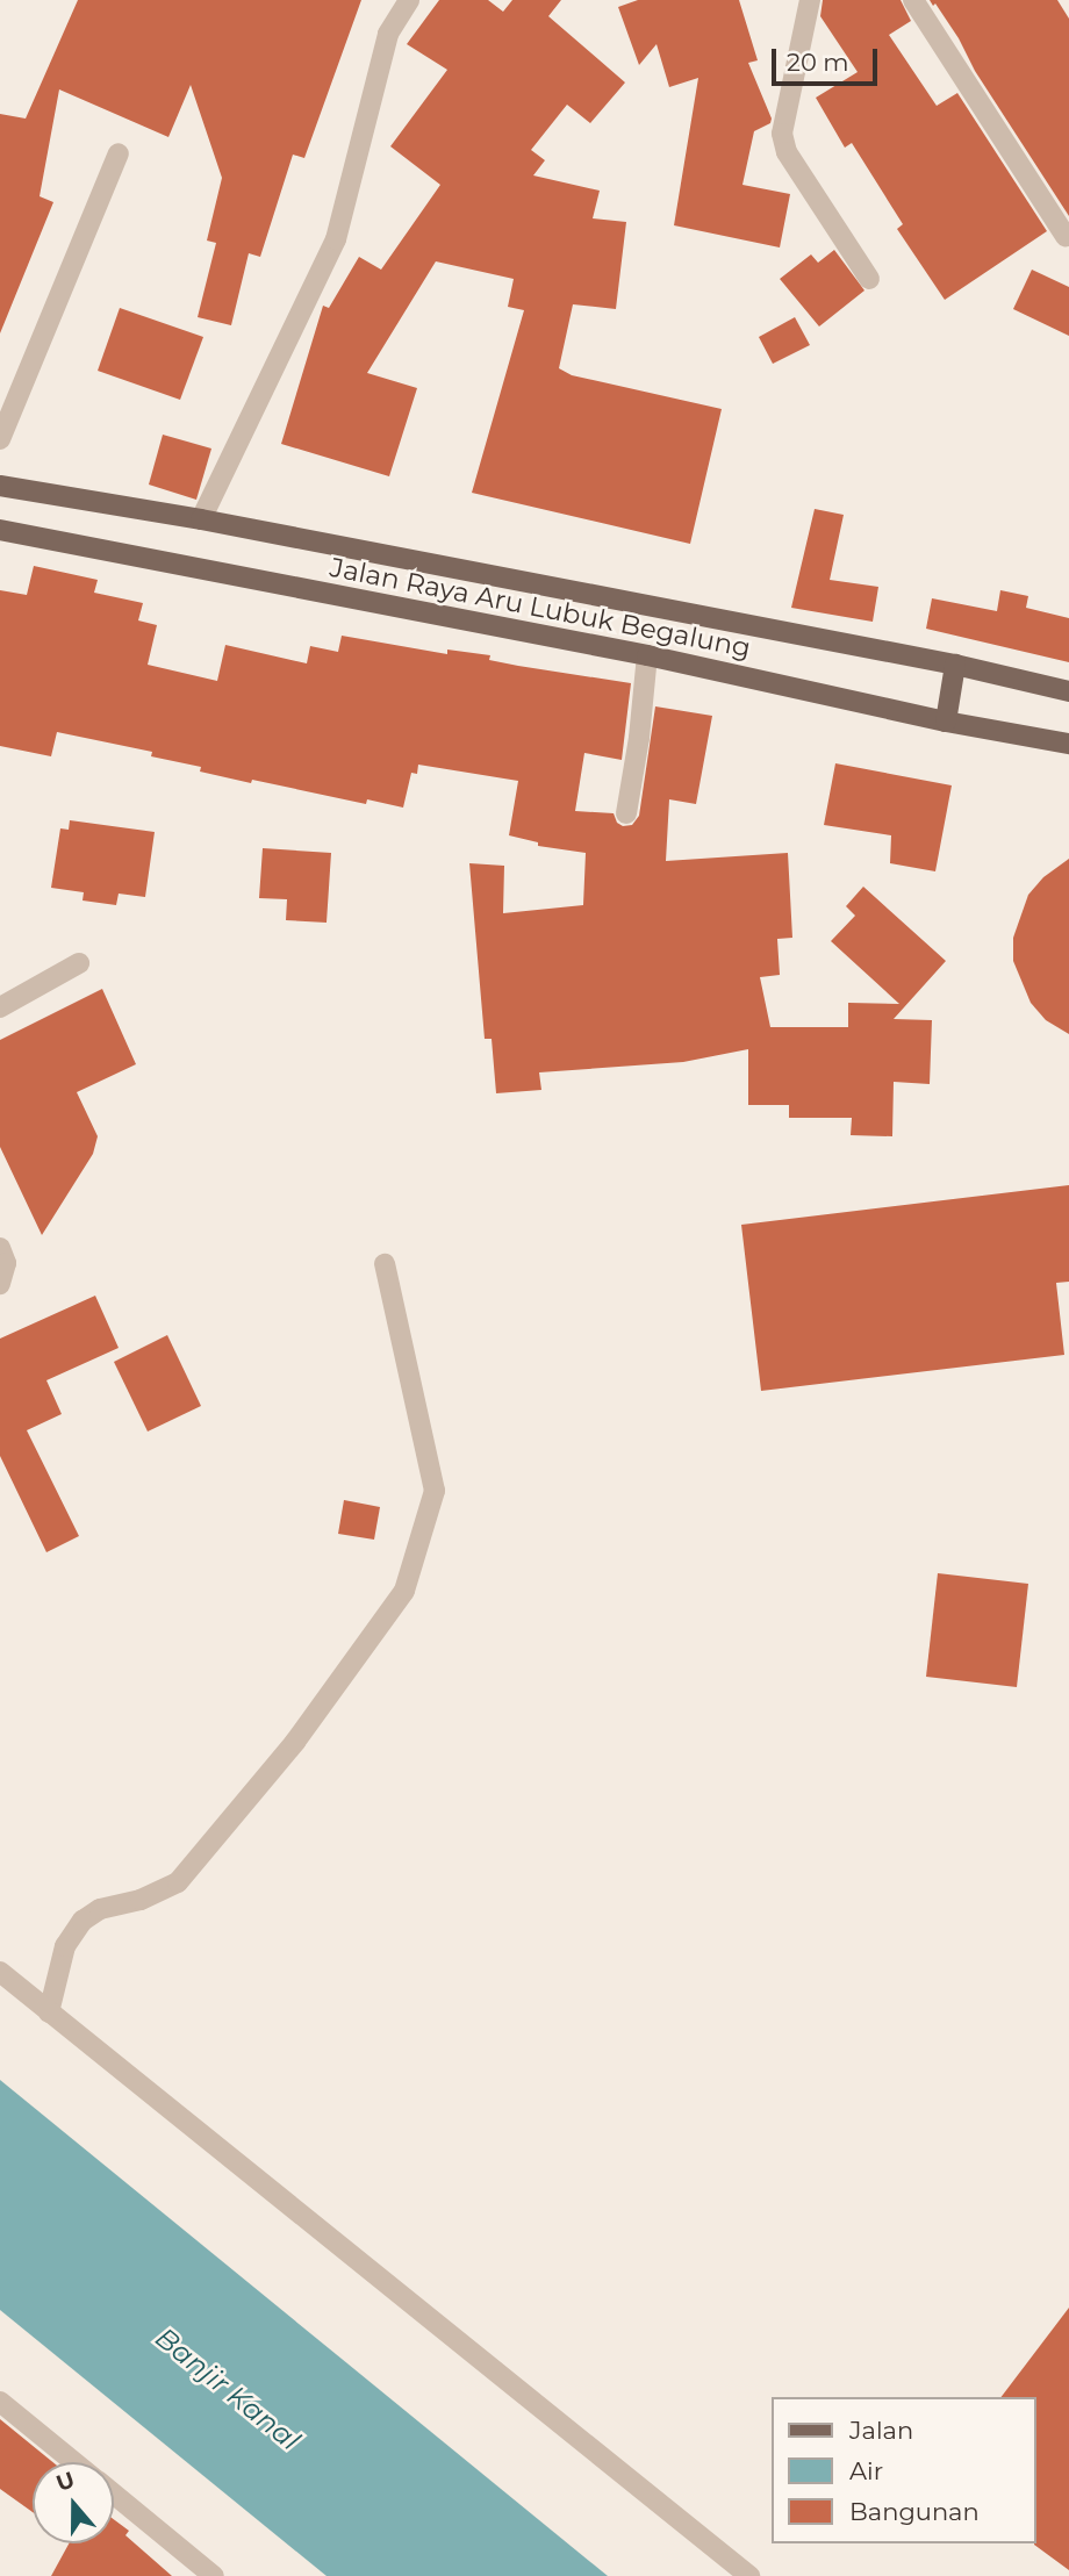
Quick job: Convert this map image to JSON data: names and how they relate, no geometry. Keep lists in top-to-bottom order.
{
  "streets": {
    "main road": ["Jalan Raya Aru Lubuk Begalung"]
  },
  "water": ["Banjir Kanal"],
  "legend": ["Jalan", "Air", "Bangunan"],
  "scale_bar": "20 m",
  "north": "top"
}
